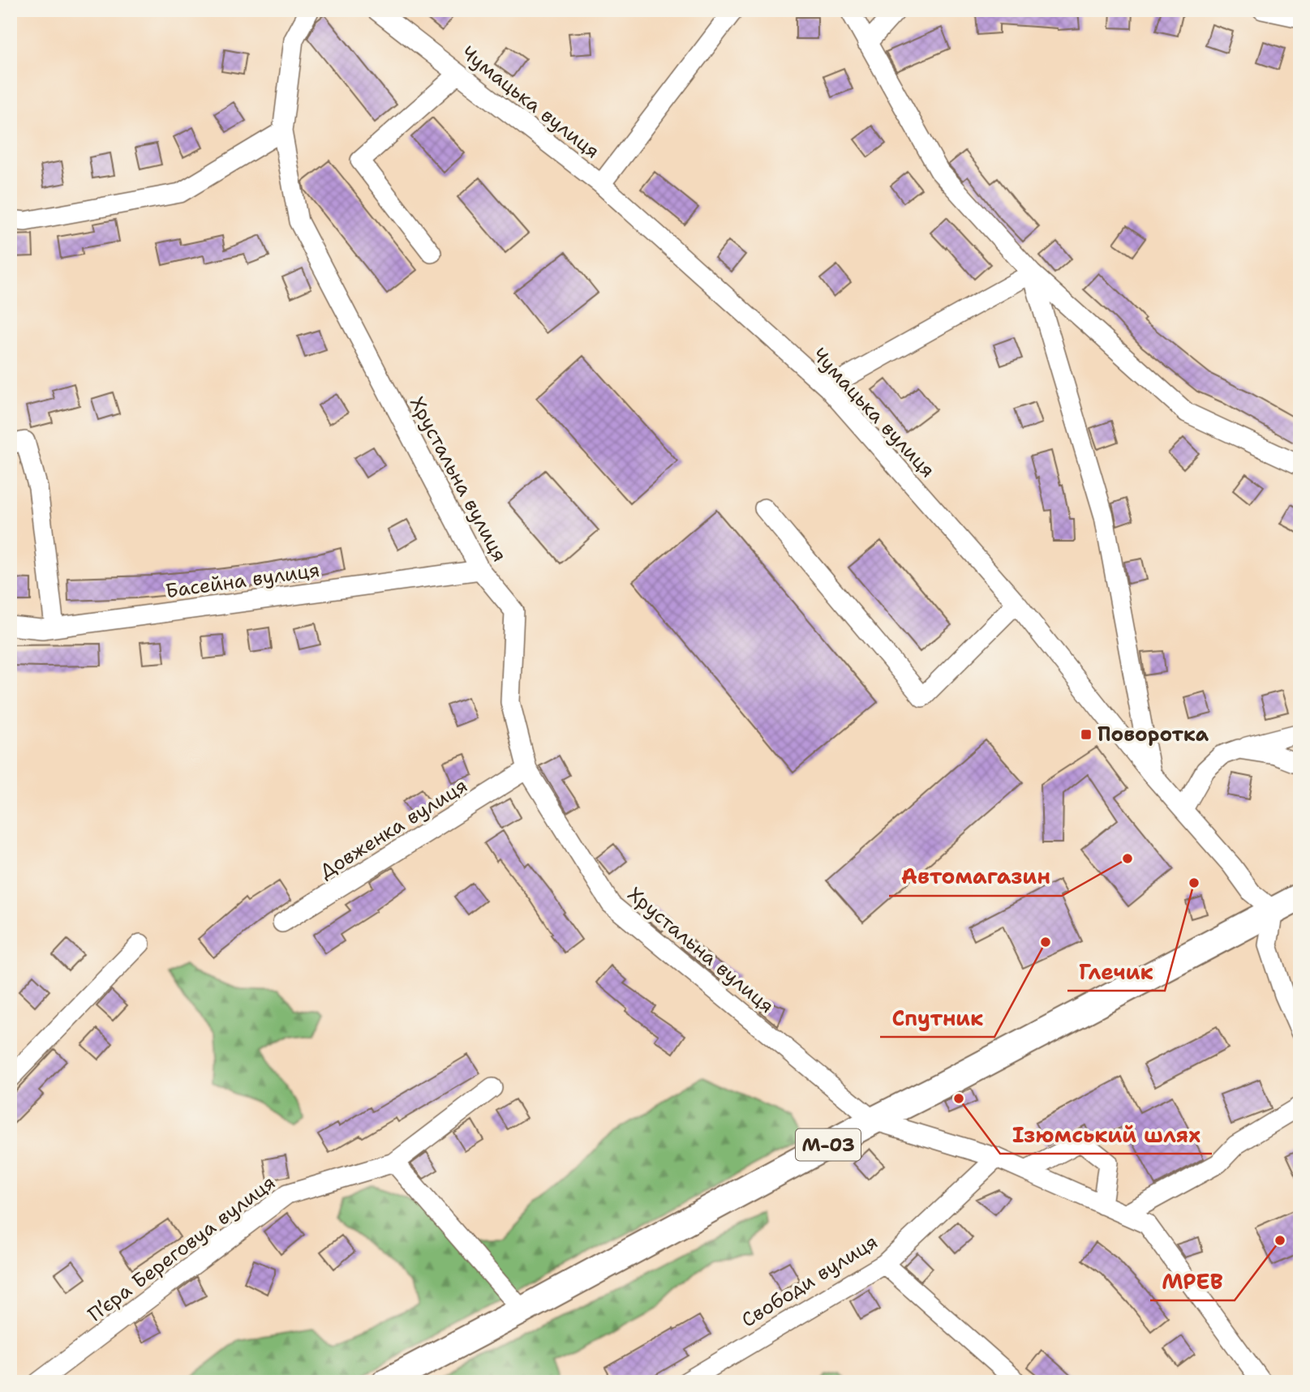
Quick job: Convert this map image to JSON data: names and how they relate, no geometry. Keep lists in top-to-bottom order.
{
  "streets": {
    "highway": ["М-03"],
    "street": [
      "Чумацька вулиця",
      "Хрустальна вулиця",
      "Басейна вулиця",
      "Довженка вулиця",
      "П’єра Береговуа вулиця",
      "Свободи вулиця"
    ]
  },
  "crossings": [
    ["Чумацька вулиця", "М-03"],
    ["Хрустальна вулиця", "Басейна вулиця"],
    ["Хрустальна вулиця", "Довженка вулиця"],
    ["Хрустальна вулиця", "М-03"]
  ],
  "places": {
    "transit": ["Поворотка"],
    "other": [
      "Автомагазин",
      "Глечик",
      "Спутник",
      "Ізюмський шлях",
      "МРЕВ"
    ]
  }
}
